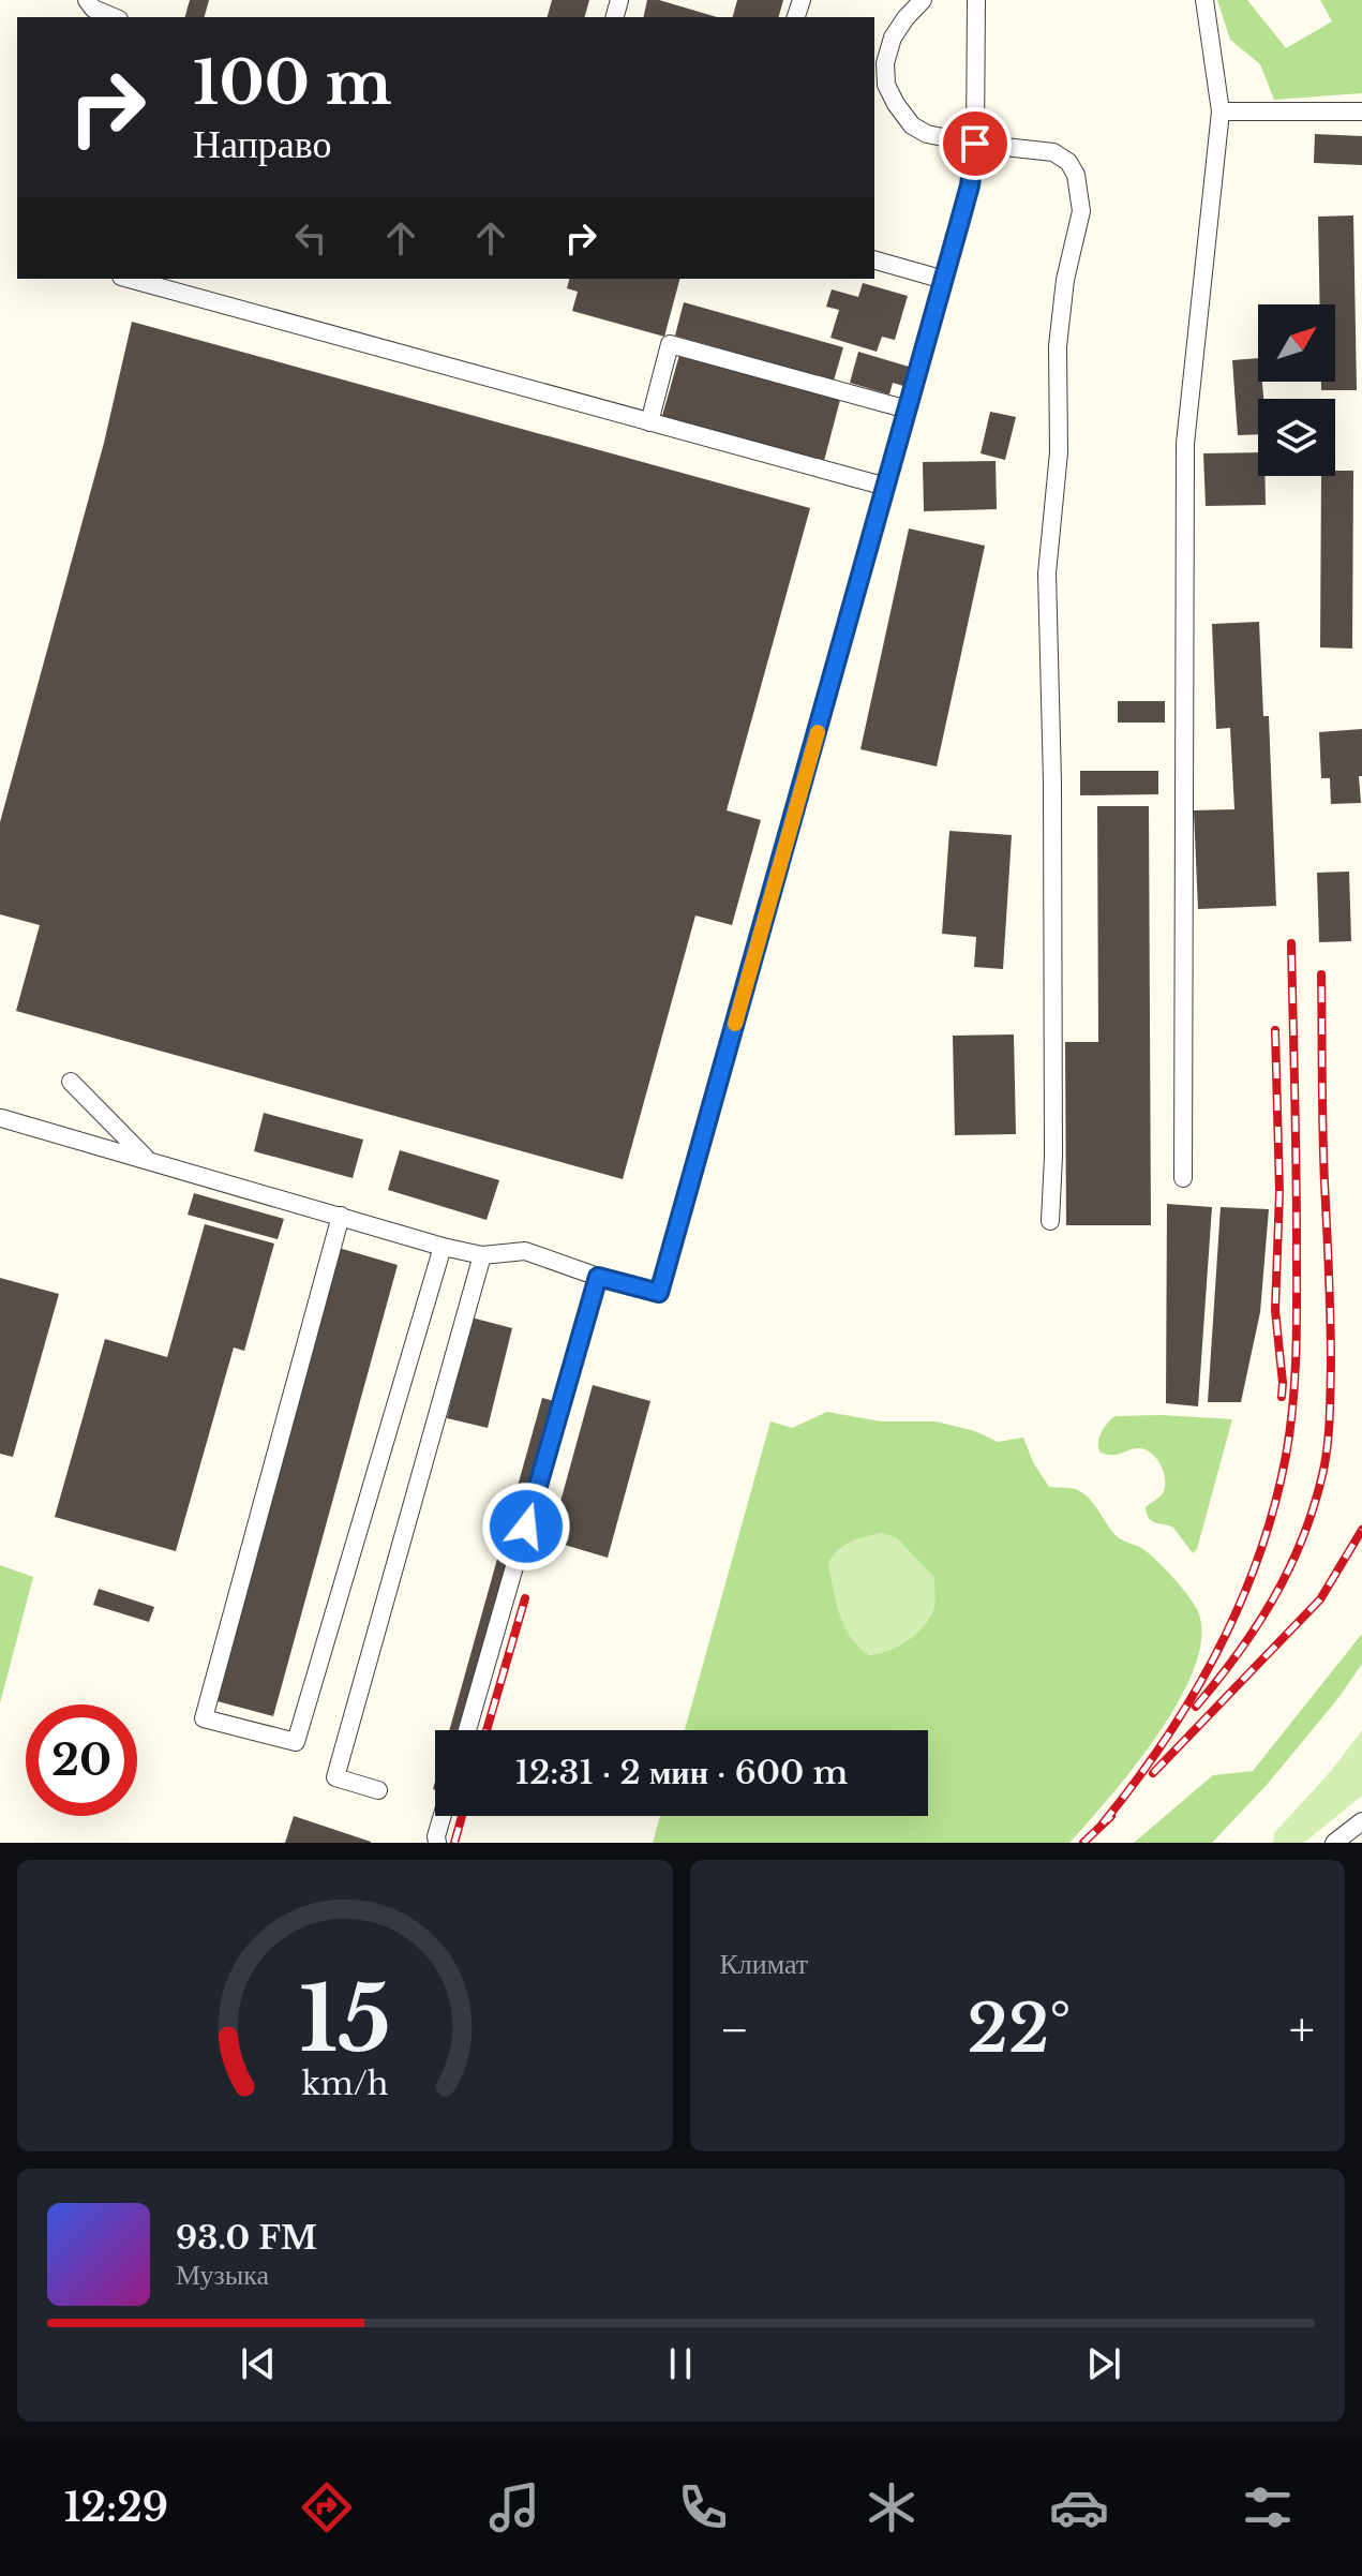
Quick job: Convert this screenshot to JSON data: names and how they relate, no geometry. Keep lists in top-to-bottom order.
{
  "north": "top right",
  "page": {
    "turn": ["100 m", "Направо"],
    "limit": "20",
    "trip": "12:31 · 2 мин · 600 m",
    "tile": "Климат",
    "heat": ["−", "22°", "+"],
    "song": ["93.0 FM", "Музыка"],
    "tabs": "12:29",
    "gauge": ["15", "km/h"]
  }
}
